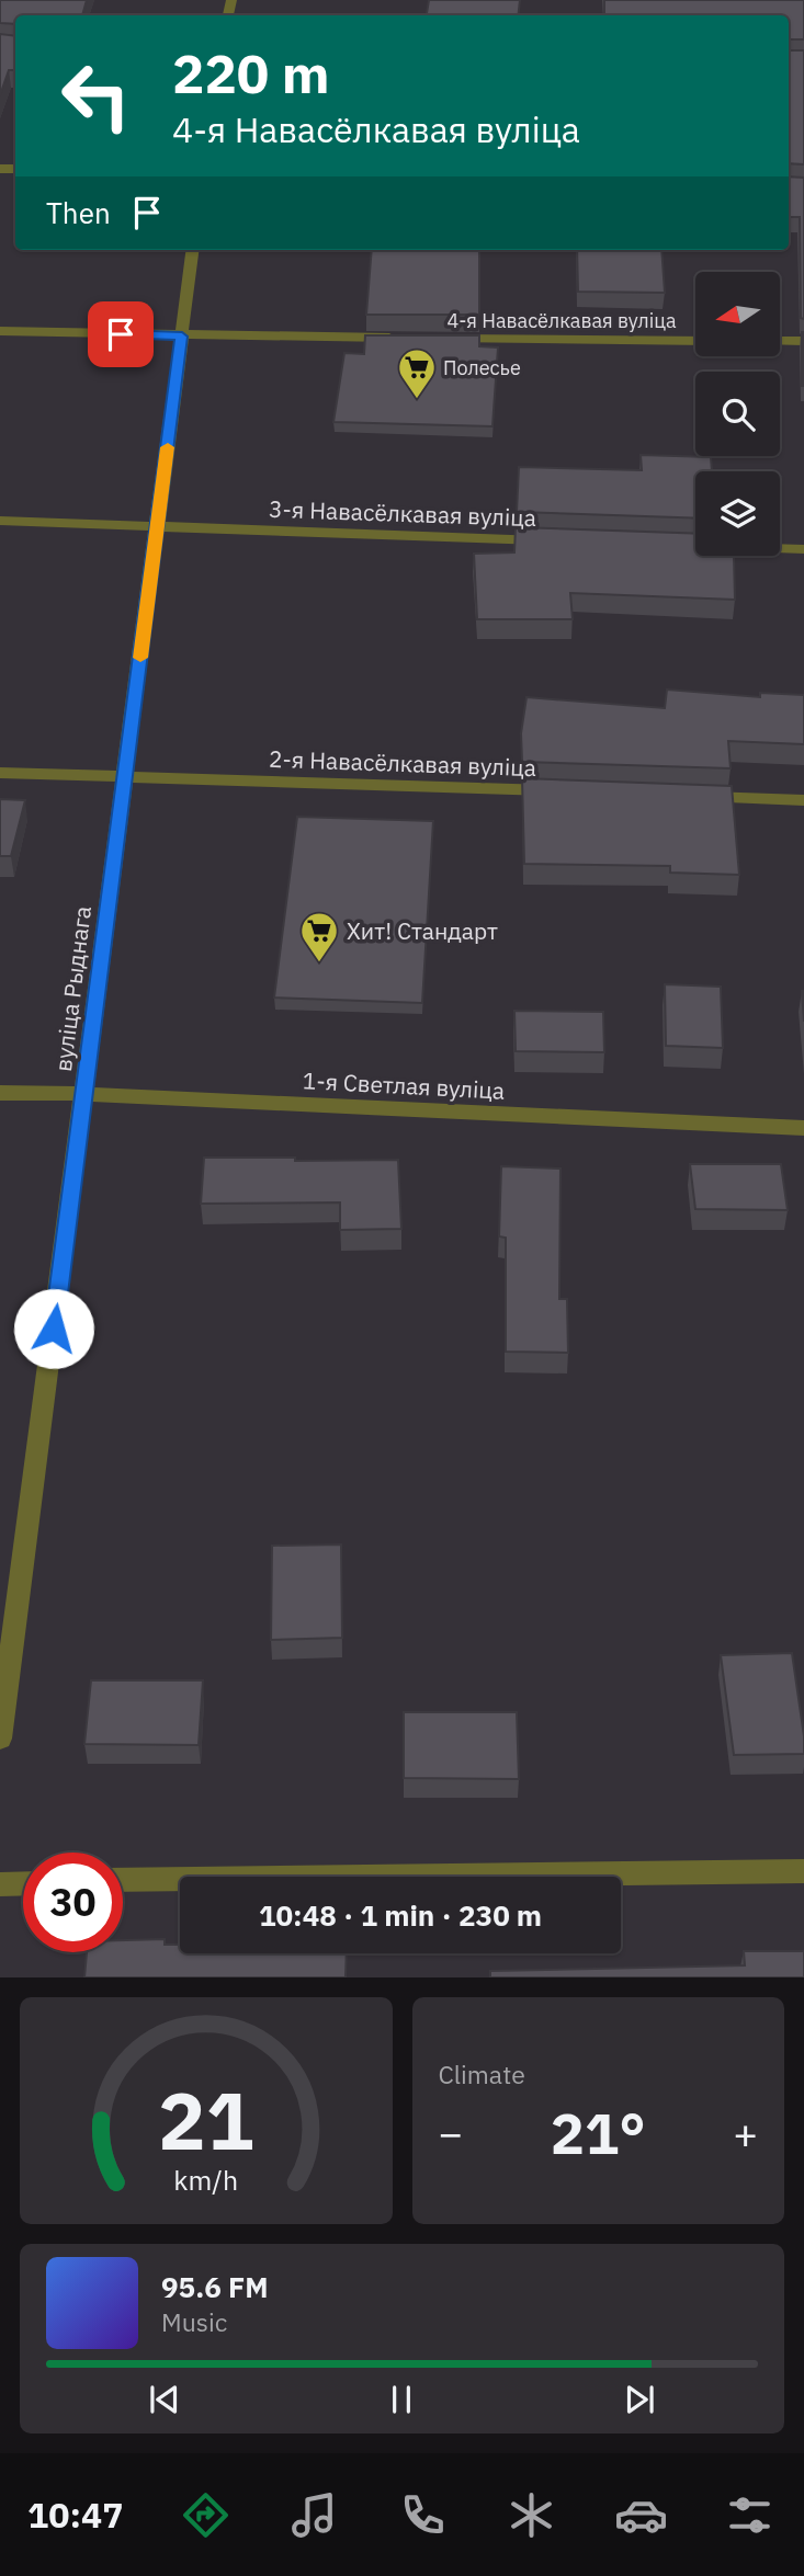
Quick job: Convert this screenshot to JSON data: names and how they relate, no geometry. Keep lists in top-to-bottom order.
{
  "streets": {
    "street": [
      "4-я Навасёлкавая вуліца",
      "3-я Навасёлкавая вуліца",
      "2-я Навасёлкавая вуліца",
      "вуліца Рыднага",
      "1-я Светлая вуліца"
    ]
  },
  "crossings": [
    ["3-я Навасёлкавая вуліца", "вуліца Рыднага"],
    ["2-я Навасёлкавая вуліца", "вуліца Рыднага"],
    ["вуліца Рыднага", "1-я Светлая вуліца"]
  ],
  "places": {
    "supermarket": ["Полесье", "Хит! Стандарт"]
  },
  "north": "left",
  "page": {
    "turn": ["220 m", "4-я Навасёлкавая вуліца"],
    "then": "Then",
    "limit": "30",
    "trip": "10:48 · 1 min · 230 m",
    "tile": "Climate",
    "heat": ["−", "21°", "+"],
    "song": ["95.6 FM", "Music"],
    "tabs": "10:47",
    "gauge": ["21", "km/h"]
  }
}
